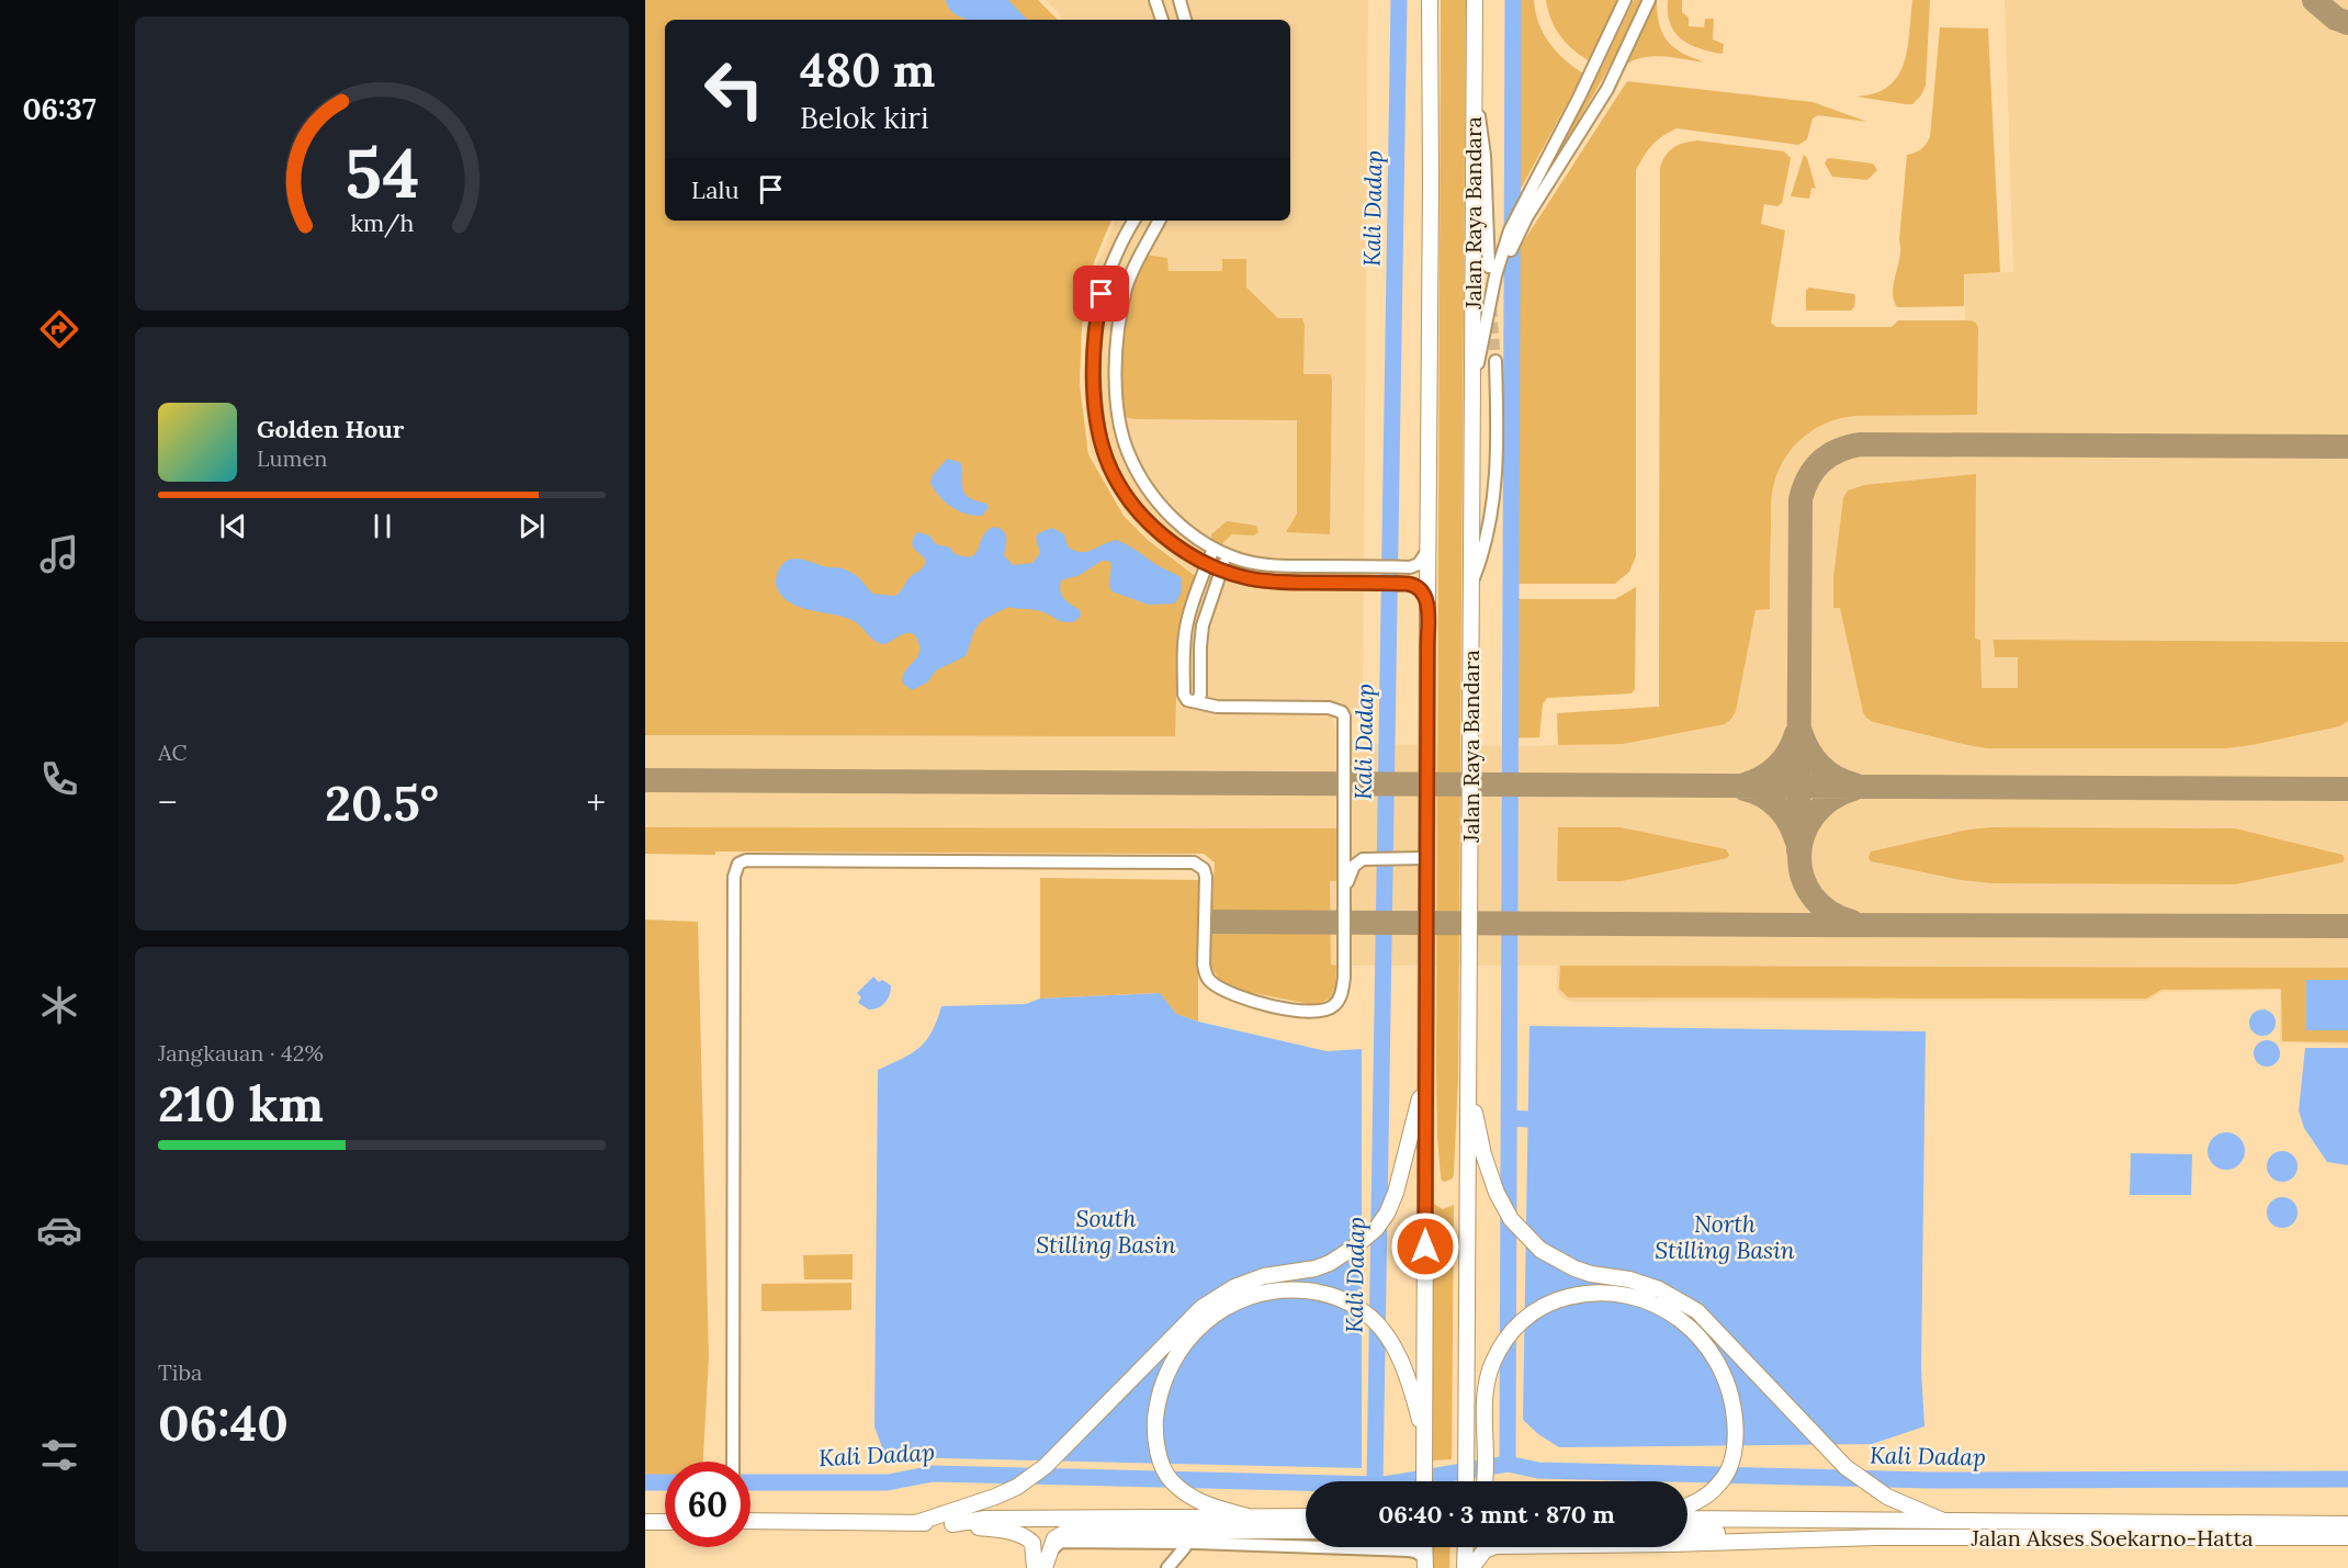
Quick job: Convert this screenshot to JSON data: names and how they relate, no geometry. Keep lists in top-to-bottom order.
{
  "streets": {
    "main road": ["Jalan Raya Bandara", "Jalan Akses Soekarno-Hatta"]
  },
  "water": ["Kali Dadap", "South Stilling Basin", "North Stilling Basin"],
  "page": {
    "tabs": "06:37",
    "turn": ["480 m", "Belok kiri"],
    "then": "Lalu",
    "song": ["Golden Hour", "Lumen"],
    "tile": [
      "AC",
      ["Jangkauan · 42%", "210 km"],
      ["Tiba", "06:40"]
    ],
    "heat": ["−", "20.5°", "+"],
    "limit": "60",
    "trip": "06:40 · 3 mnt · 870 m",
    "gauge": ["54", "km/h"]
  }
}
